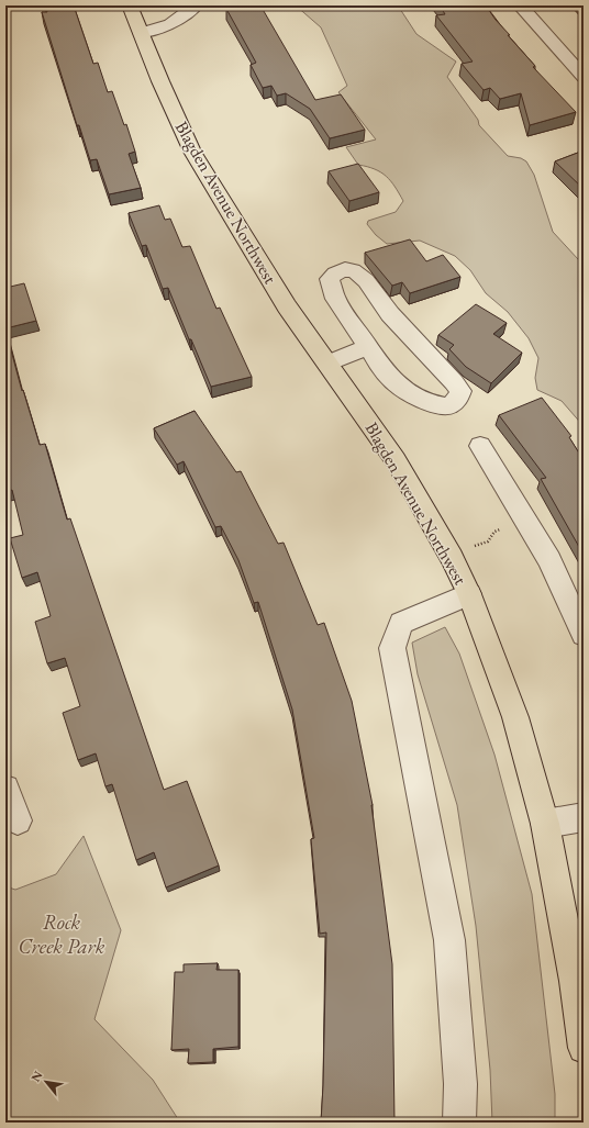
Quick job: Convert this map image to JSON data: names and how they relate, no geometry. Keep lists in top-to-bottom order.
{
  "streets": {
    "main road": ["Blagden Avenue Northwest"]
  },
  "parks": ["Rock Creek Park"],
  "north": "top left"
}
